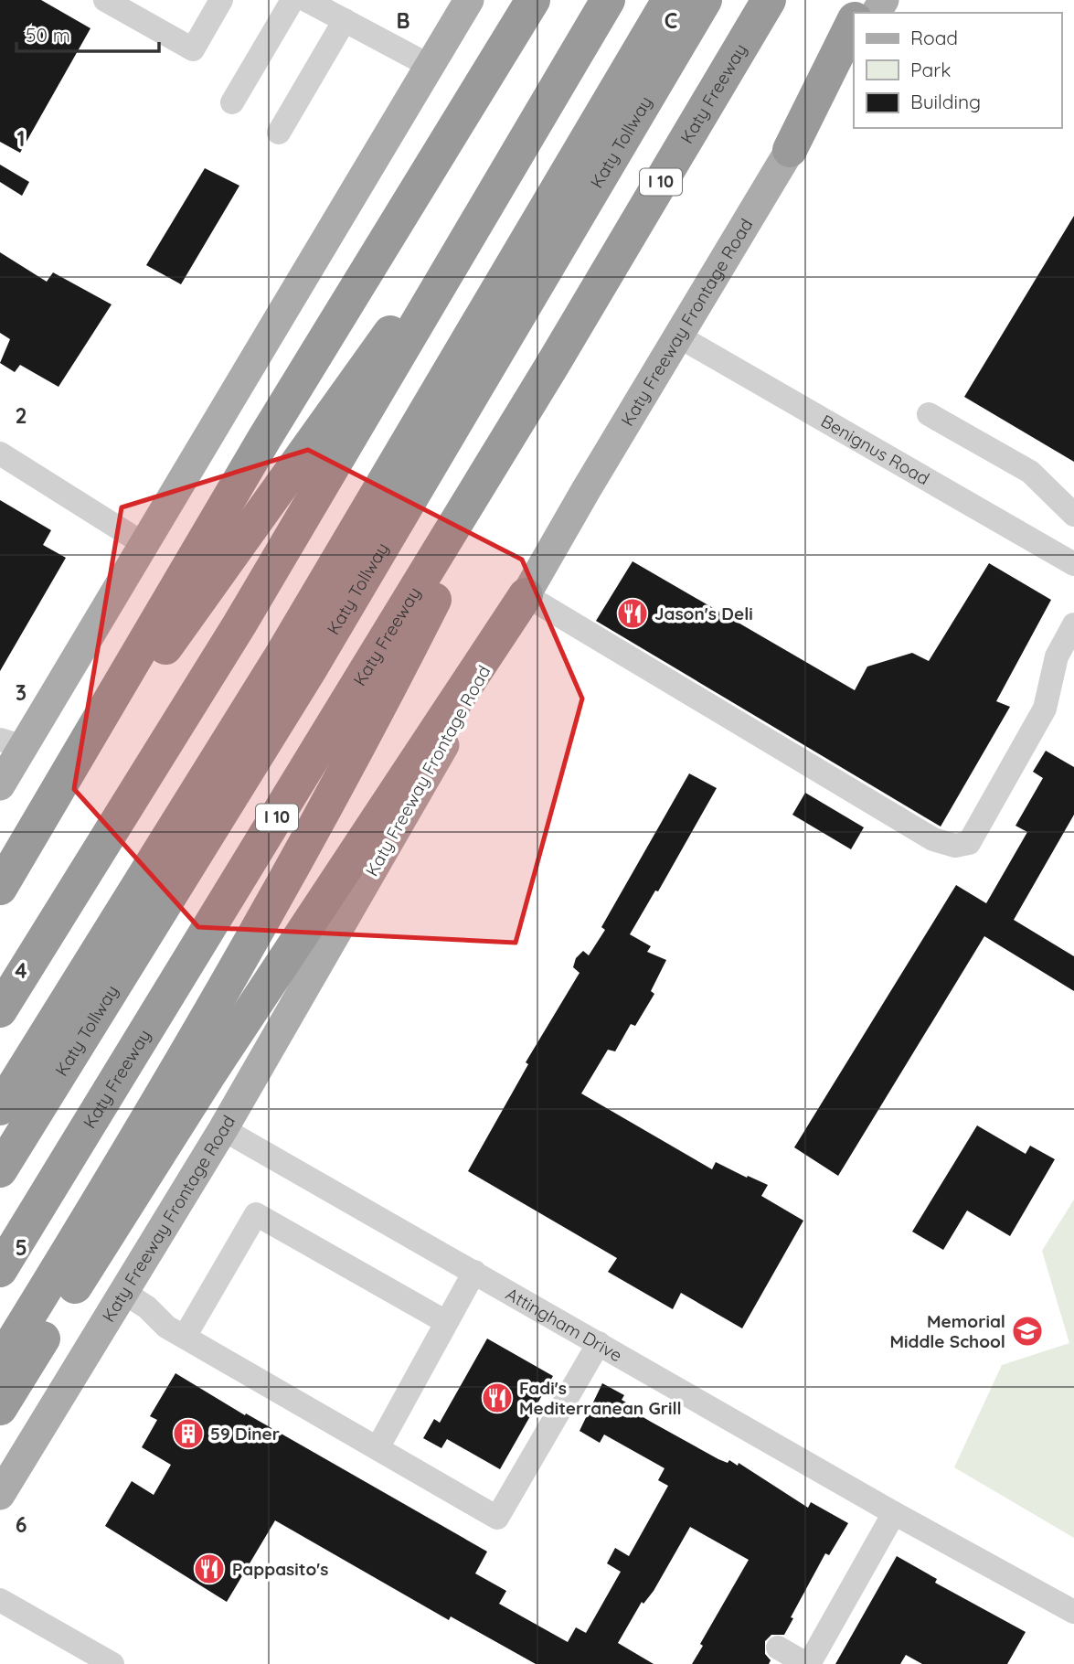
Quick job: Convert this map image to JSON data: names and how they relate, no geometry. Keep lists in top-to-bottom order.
{
  "streets": {
    "highway": ["Katy Freeway", "Katy Tollway", "I 10"],
    "main road": ["Katy Freeway Frontage Road"],
    "street": ["Benignus Road", "Attingham Drive"]
  },
  "crossings": [
    ["Katy Freeway Frontage Road", "Benignus Road"],
    ["Katy Freeway Frontage Road", "Attingham Drive"]
  ],
  "places": {
    "restaurant": ["Jason's Deli", "Fadi's Mediterranean Grill", "Pappasito's"],
    "school or university": ["Memorial Middle School"],
    "building": ["59 Diner"]
  },
  "legend": ["Road", "Park", "Building"],
  "scale_bar": "50 m",
  "grid": {
    "columns": ["B", "C"],
    "rows": [
      "1",
      "2",
      "3",
      "4",
      "5",
      "6"
    ]
  }
}
